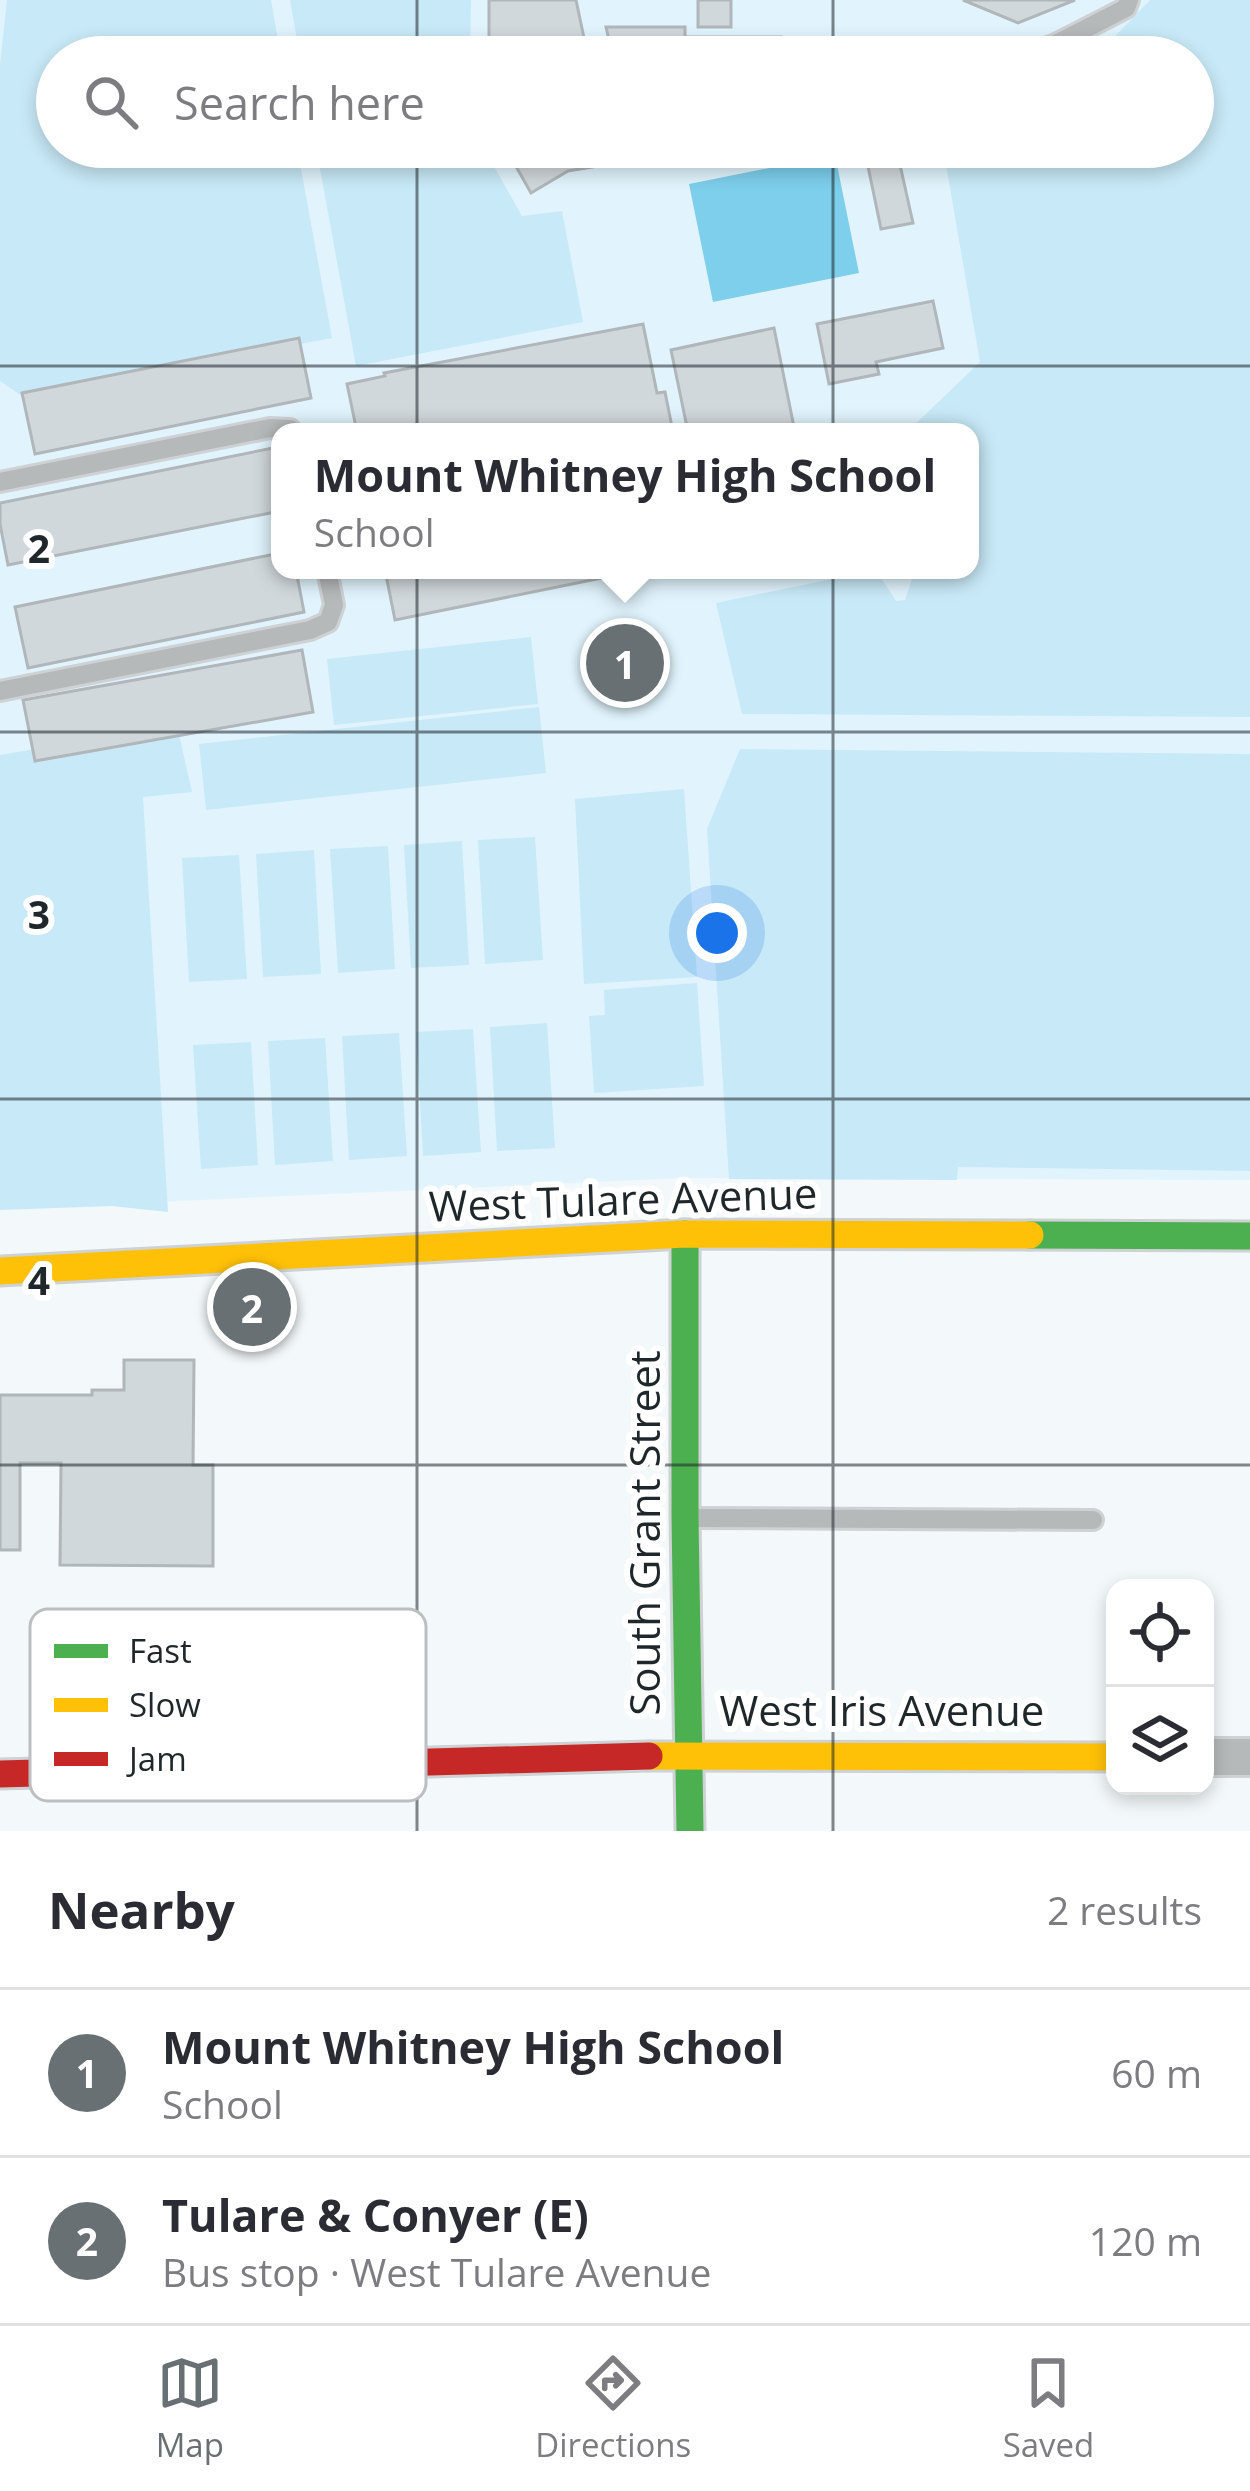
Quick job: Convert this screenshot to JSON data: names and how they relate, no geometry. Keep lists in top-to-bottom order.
{
  "streets": {
    "street": ["West Tulare Avenue", "South Grant Street", "West Iris Avenue"]
  },
  "crossings": [
    ["West Tulare Avenue", "South Grant Street"],
    ["South Grant Street", "West Iris Avenue"]
  ],
  "legend": ["Fast", "Slow", "Jam"],
  "page": {
    "search": "Search here",
    "popup": ["Mount Whitney High School", "School"],
    "pins": ["1", "2"],
    "heading": ["Nearby", "2 results"],
    "list": [
      {
        "mark": "1",
        "name": "Mount Whitney High School",
        "note": "School",
        "value": "60 m"
      },
      {
        "mark": "2",
        "name": "Tulare & Conyer (E)",
        "note": "Bus stop · West Tulare Avenue",
        "value": "120 m"
      }
    ],
    "nav": ["Map", "Directions", "Saved"]
  },
  "grid": {
    "rows": ["2", "3", "4"]
  }
}
